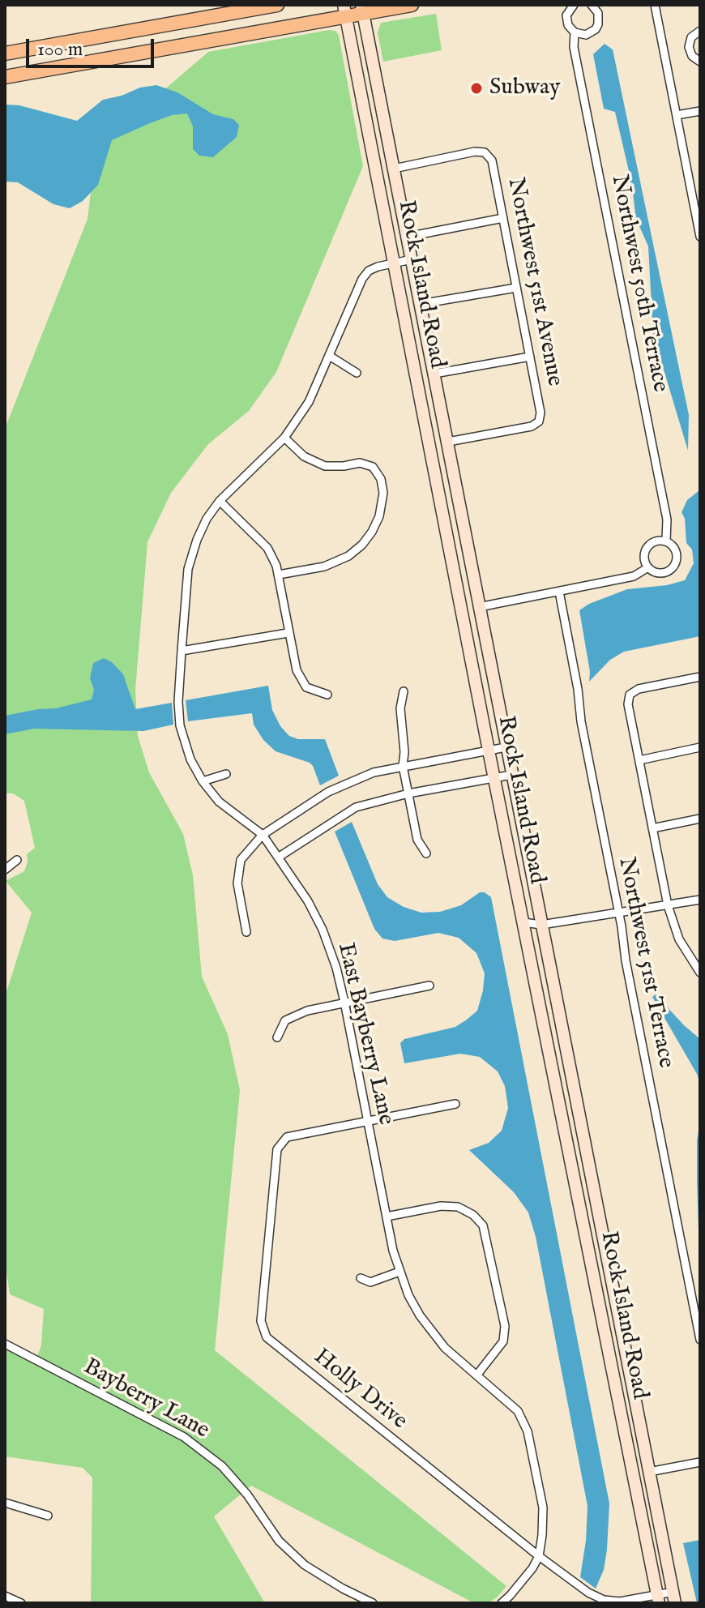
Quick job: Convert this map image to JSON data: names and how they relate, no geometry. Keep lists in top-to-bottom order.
{
  "streets": {
    "main road": ["Rock Island Road"],
    "street": [
      "Northwest 51st Avenue",
      "Northwest 50th Terrace",
      "Northwest 51st Terrace",
      "East Bayberry Lane",
      "Holly Drive",
      "Bayberry Lane"
    ]
  },
  "crossings": [
    ["Northwest 51st Avenue", "Rock Island Road"],
    ["Rock Island Road", "East Bayberry Lane"],
    ["Rock Island Road", "Holly Drive"],
    ["East Bayberry Lane", "Holly Drive"]
  ],
  "places": ["Subway"],
  "scale_bar": "100 m"
}
